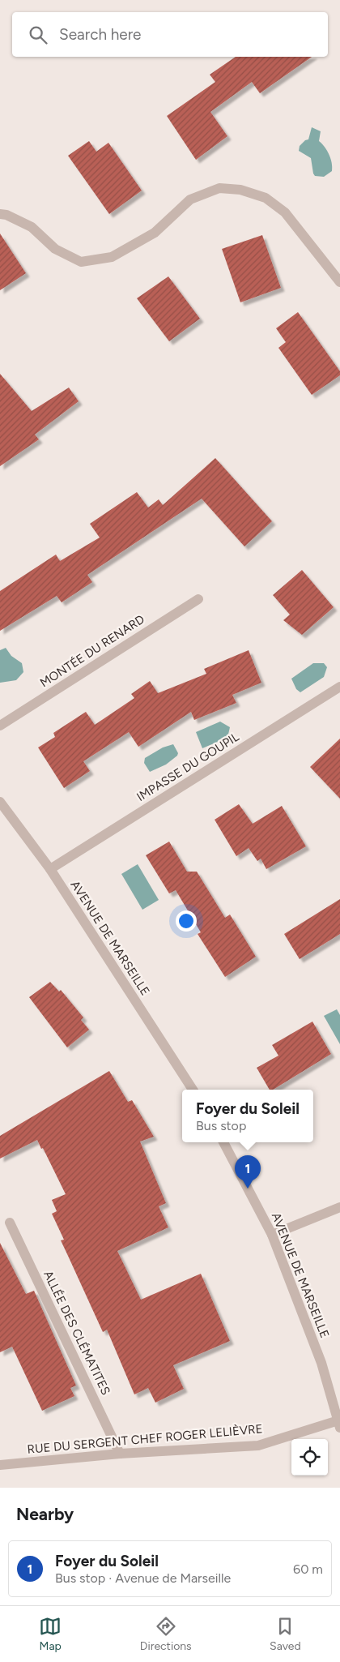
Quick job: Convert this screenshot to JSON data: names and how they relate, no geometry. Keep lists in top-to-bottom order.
{
  "streets": {
    "street": [
      "MONTÉE DU RENARD",
      "IMPASSE DU GOUPIL",
      "AVENUE DE MARSEILLE",
      "ALLÉE DES CLÉMATITES",
      "RUE DU SERGENT CHEF ROGER LELIÈVRE"
    ]
  },
  "crossings": [
    ["IMPASSE DU GOUPIL", "AVENUE DE MARSEILLE"],
    ["AVENUE DE MARSEILLE", "RUE DU SERGENT CHEF ROGER LELIÈVRE"],
    ["ALLÉE DES CLÉMATITES", "RUE DU SERGENT CHEF ROGER LELIÈVRE"]
  ],
  "page": {
    "search": "Search here",
    "popup": ["Foyer du Soleil", "Bus stop"],
    "pins": "1",
    "heading": "Nearby",
    "list": [
      {
        "mark": "1",
        "name": "Foyer du Soleil",
        "note": "Bus stop · Avenue de Marseille",
        "value": "60 m"
      }
    ],
    "nav": ["Map", "Directions", "Saved"]
  }
}
